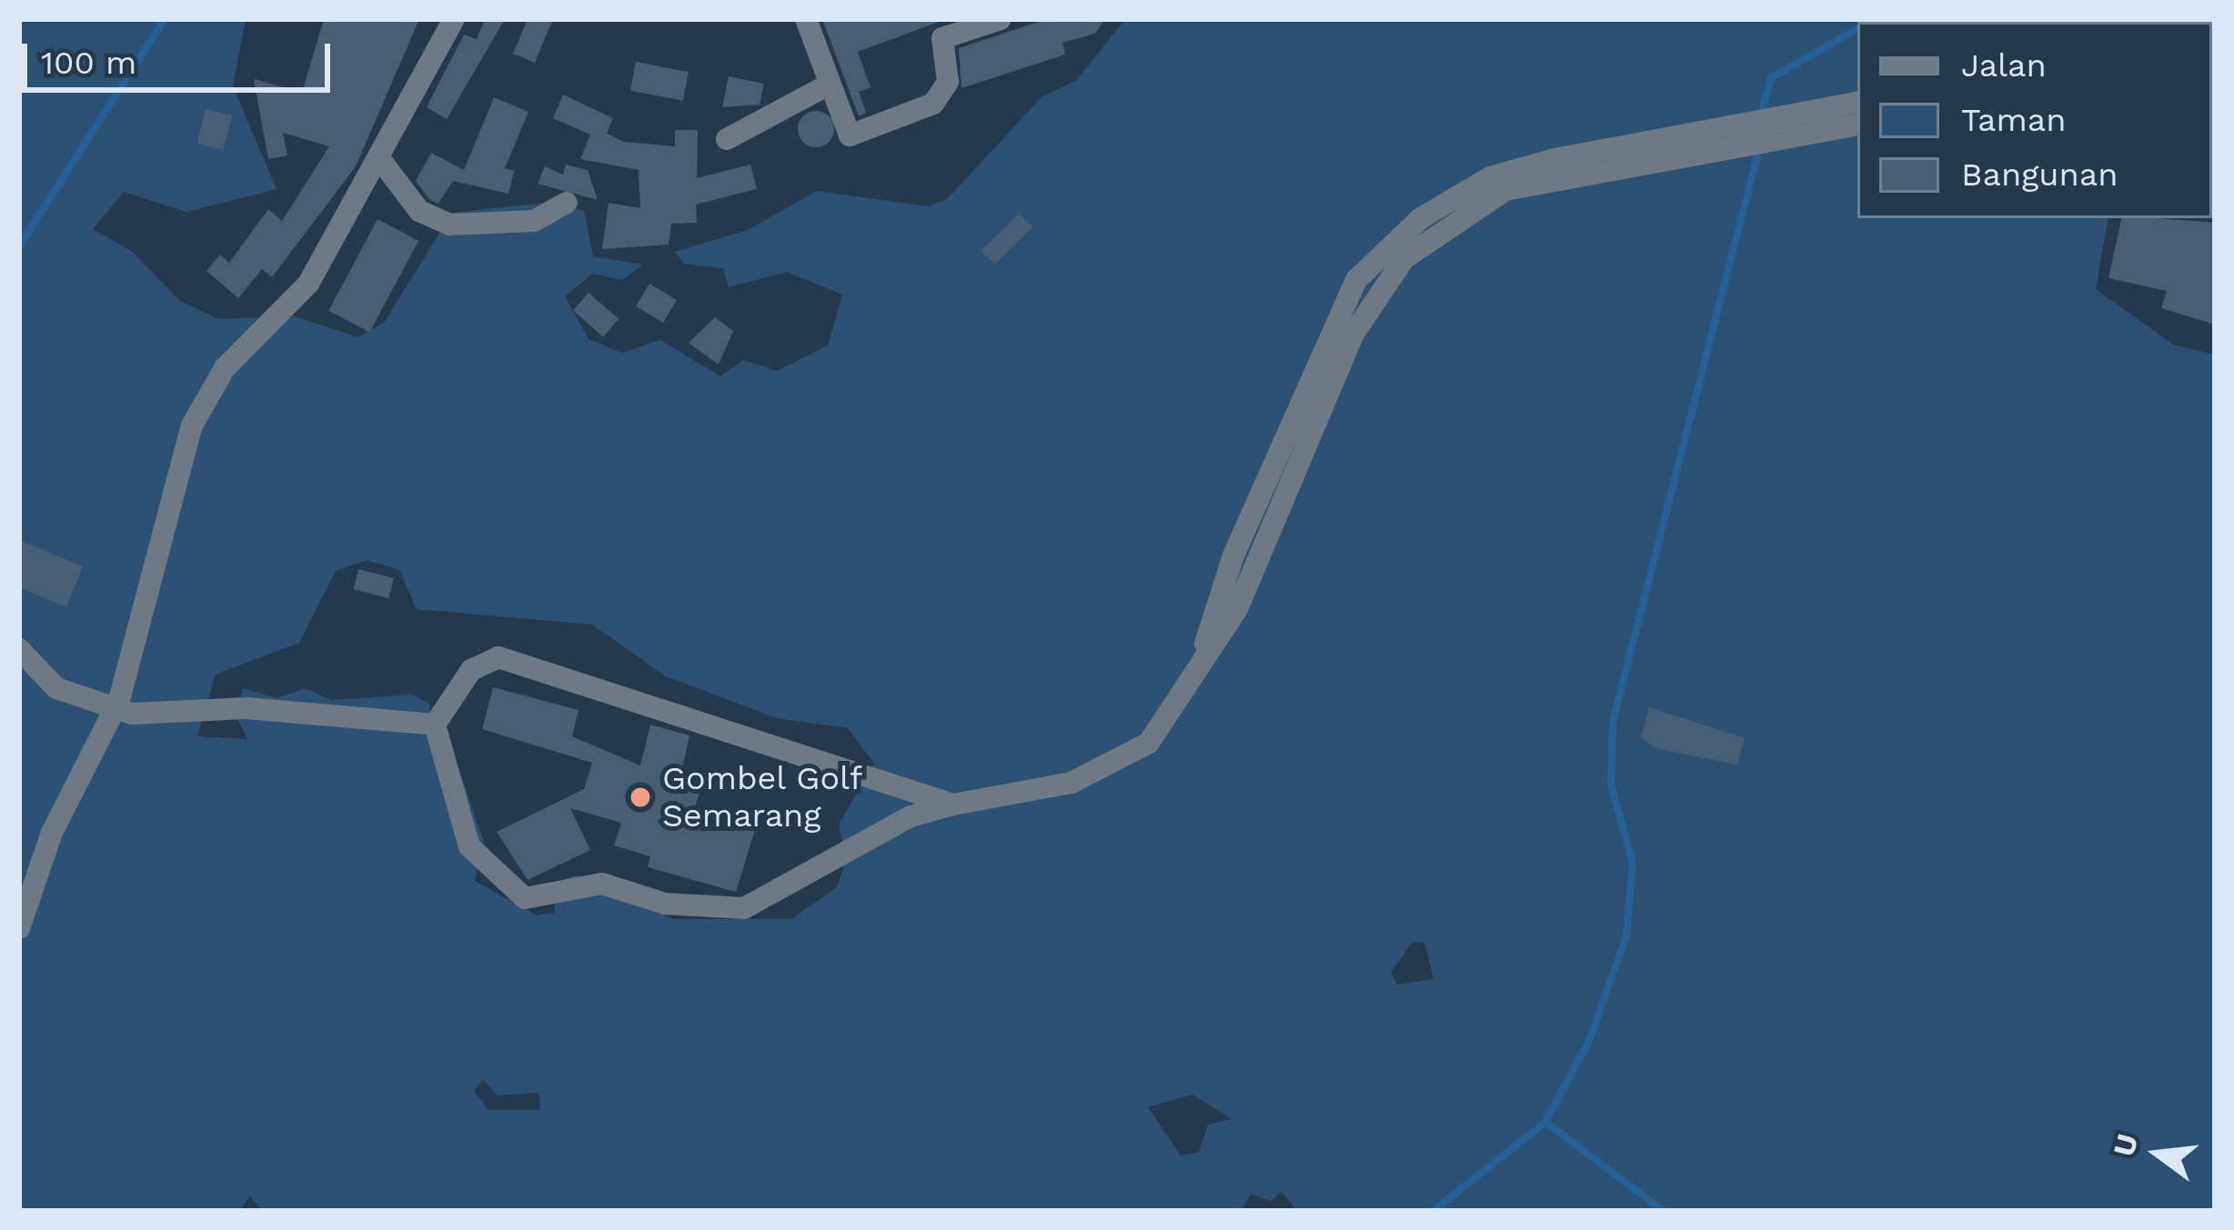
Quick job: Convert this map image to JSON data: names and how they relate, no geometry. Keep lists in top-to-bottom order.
{
  "places": ["Gombel Golf Semarang"],
  "legend": ["Jalan", "Taman", "Bangunan"],
  "scale_bar": "100 m",
  "north": "left"
}
